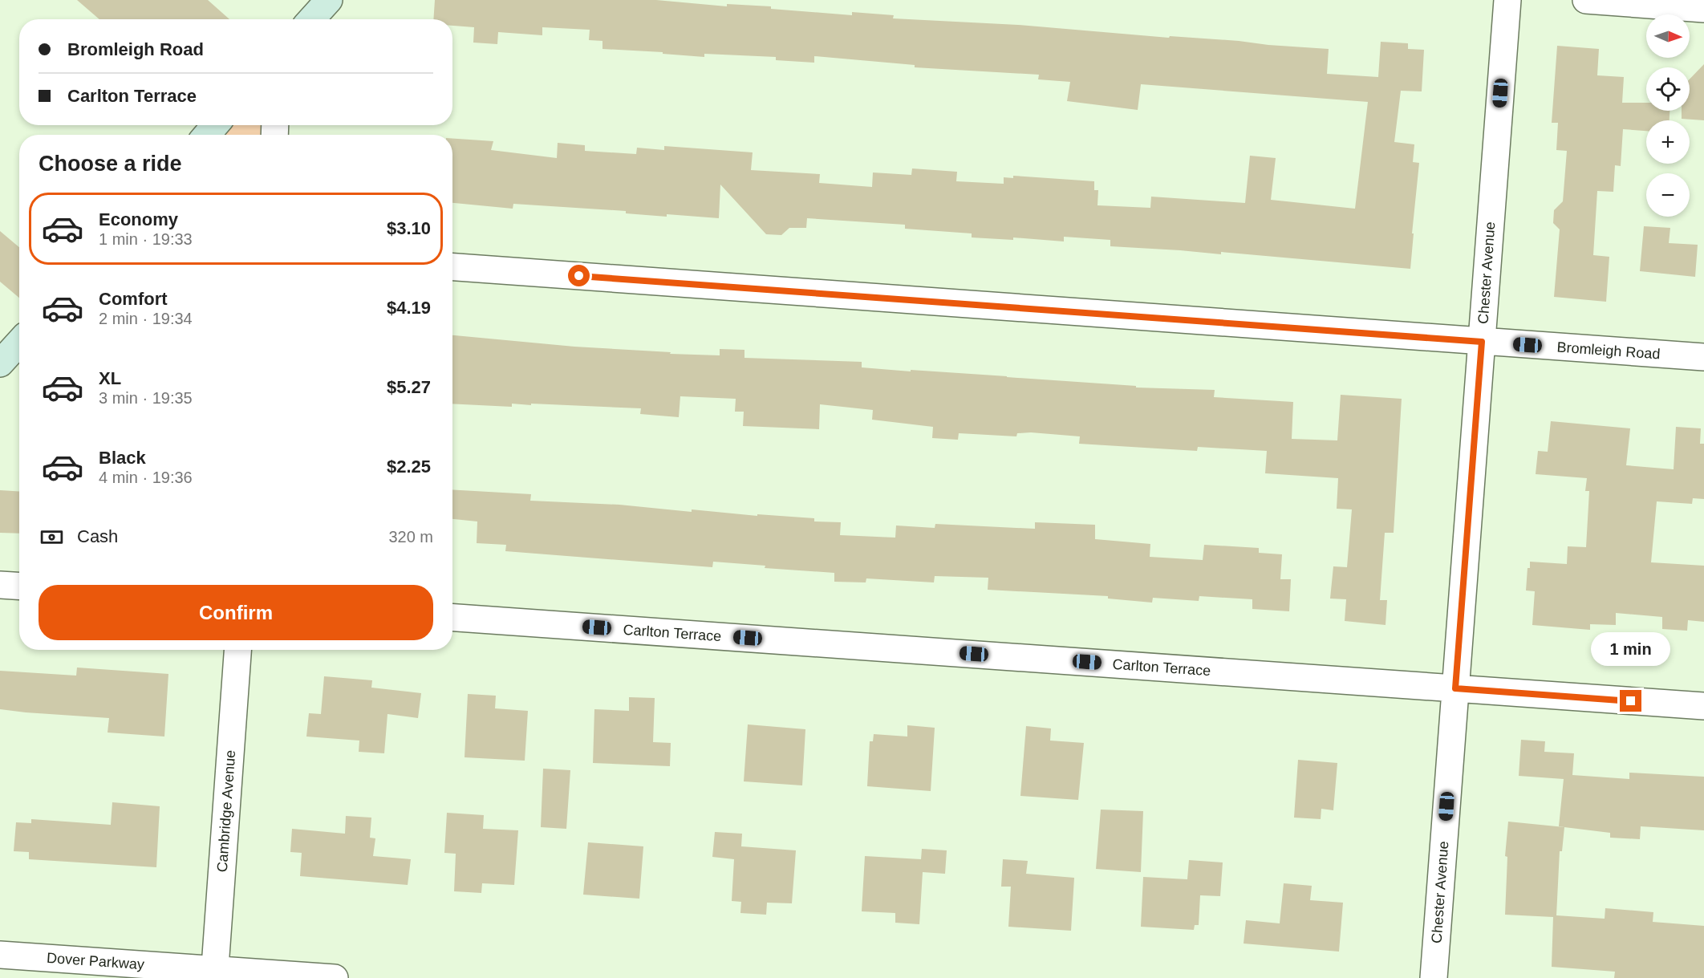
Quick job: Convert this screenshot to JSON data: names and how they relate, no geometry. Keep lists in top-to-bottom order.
{
  "streets": {
    "street": [
      "Chester Avenue",
      "Bromleigh Road",
      "Carlton Terrace",
      "Cambridge Avenue",
      "Dover Parkway"
    ]
  },
  "crossings": [
    ["Chester Avenue", "Bromleigh Road"],
    ["Chester Avenue", "Carlton Terrace"],
    ["Cambridge Avenue", "Dover Parkway"]
  ],
  "north": "right",
  "page": {
    "map_buttons": ["+", "−"],
    "banner": ["Bromleigh Road", "Carlton Terrace"],
    "heading": "Choose a ride",
    "list": [
      {
        "name": "Economy",
        "note": "1 min · 19:33",
        "value": "$3.10"
      },
      {
        "name": "Comfort",
        "note": "2 min · 19:34",
        "value": "$4.19"
      },
      {
        "name": "XL",
        "note": "3 min · 19:35",
        "value": "$5.27"
      },
      {
        "name": "Black",
        "note": "4 min · 19:36",
        "value": "$2.25"
      }
    ],
    "pay": ["Cash", "320 m"],
    "buttons": "Confirm",
    "bubble": "1 min"
  }
}
